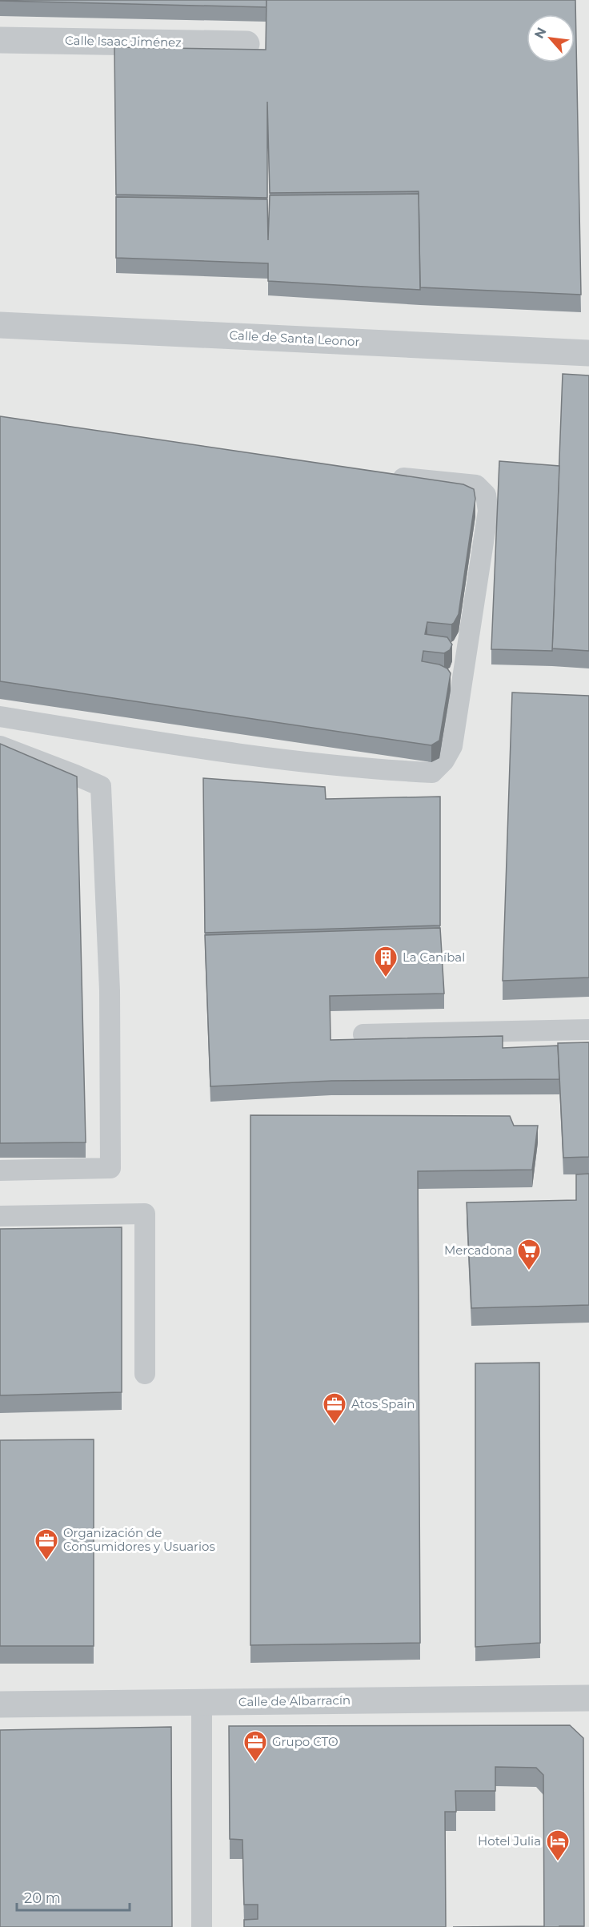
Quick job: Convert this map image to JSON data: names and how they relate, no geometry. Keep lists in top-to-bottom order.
{
  "streets": {
    "street": ["Calle Isaac Jiménez", "Calle de Santa Leonor", "Calle de Albarracín"]
  },
  "places": {
    "building": ["La Caníbal"],
    "supermarket": ["Mercadona"],
    "office": ["Atos Spain", "Organización de Consumidores y Usuarios", "Grupo CTO"],
    "hotel": ["Hotel Julia"]
  },
  "scale_bar": "20 m",
  "north": "top left"
}
